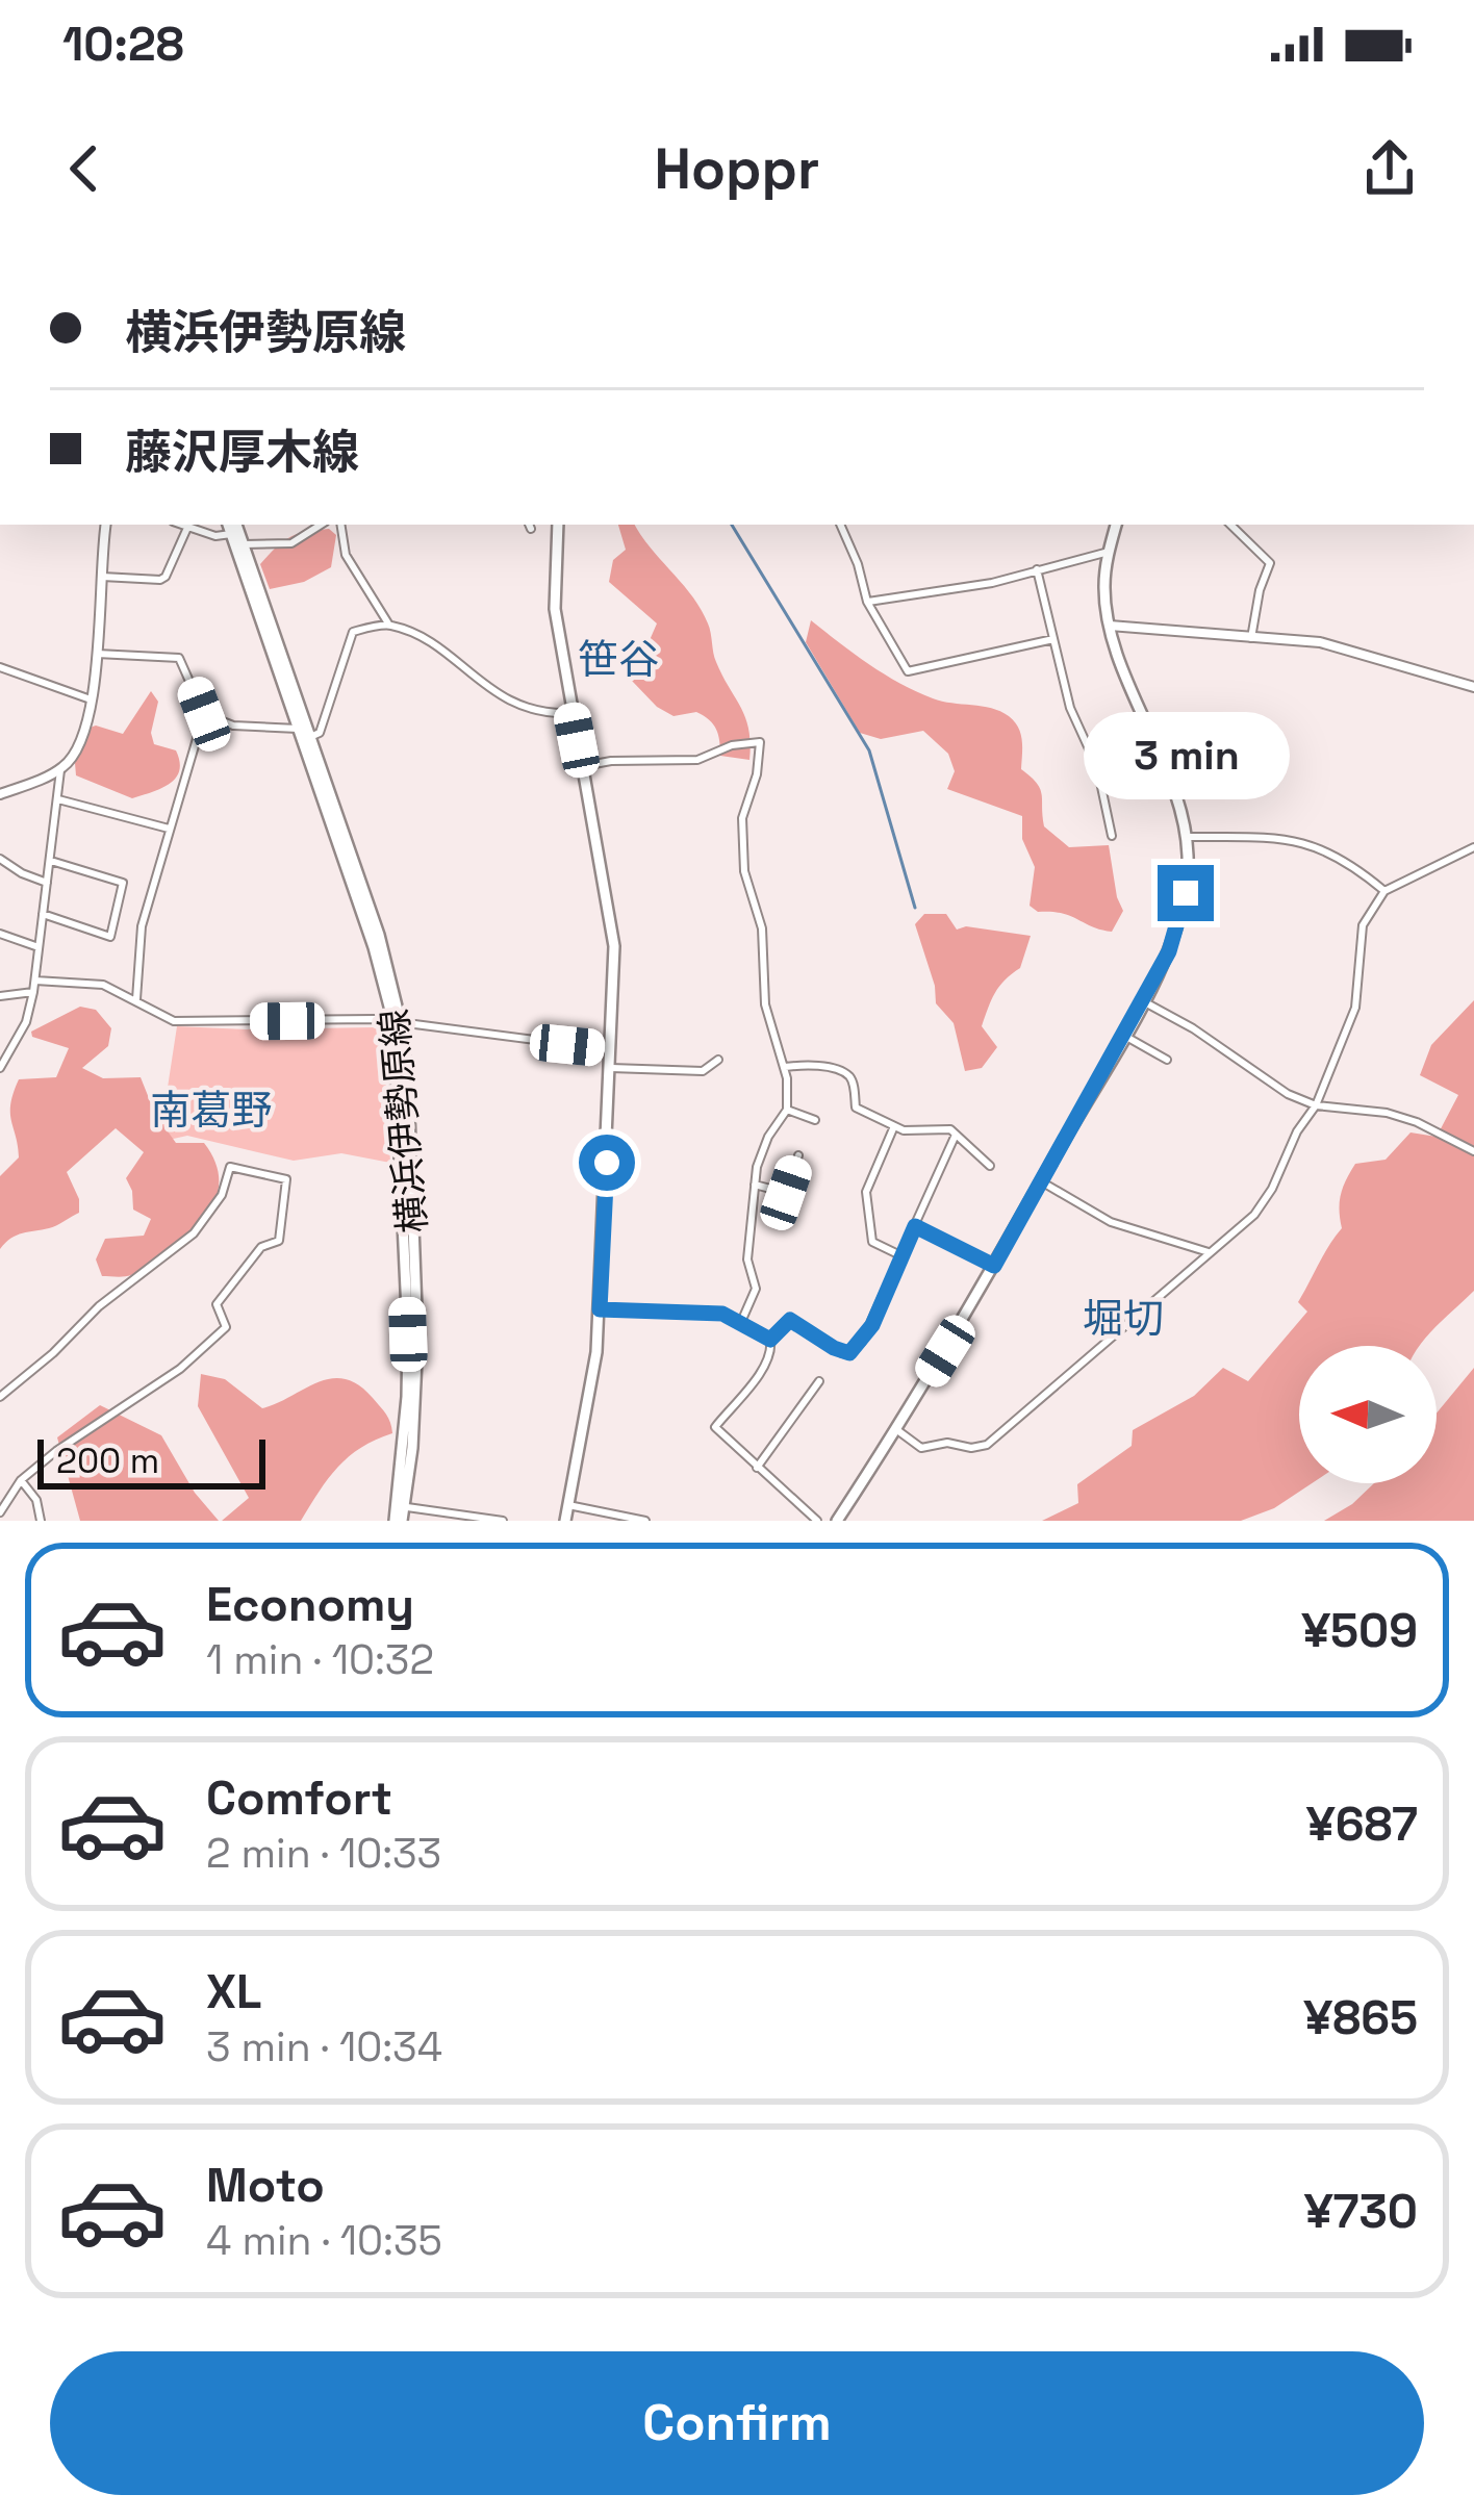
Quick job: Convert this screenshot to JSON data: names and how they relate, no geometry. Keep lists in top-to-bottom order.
{
  "streets": {
    "main road": ["横浜伊勢原線"]
  },
  "districts": ["笹谷", "南葛野", "堀切"],
  "scale_bar": "200 m",
  "north": "left",
  "page": {
    "status": "10:28",
    "header": "Hoppr",
    "banner": ["横浜伊勢原線", "藤沢厚木線"],
    "bubble": "3 min",
    "scale": "200 m",
    "list": [
      {
        "name": "Economy",
        "note": "1 min · 10:32",
        "value": "¥509"
      },
      {
        "name": "Comfort",
        "note": "2 min · 10:33",
        "value": "¥687"
      },
      {
        "name": "XL",
        "note": "3 min · 10:34",
        "value": "¥865"
      },
      {
        "name": "Moto",
        "note": "4 min · 10:35",
        "value": "¥730"
      }
    ],
    "buttons": "Confirm"
  }
}
